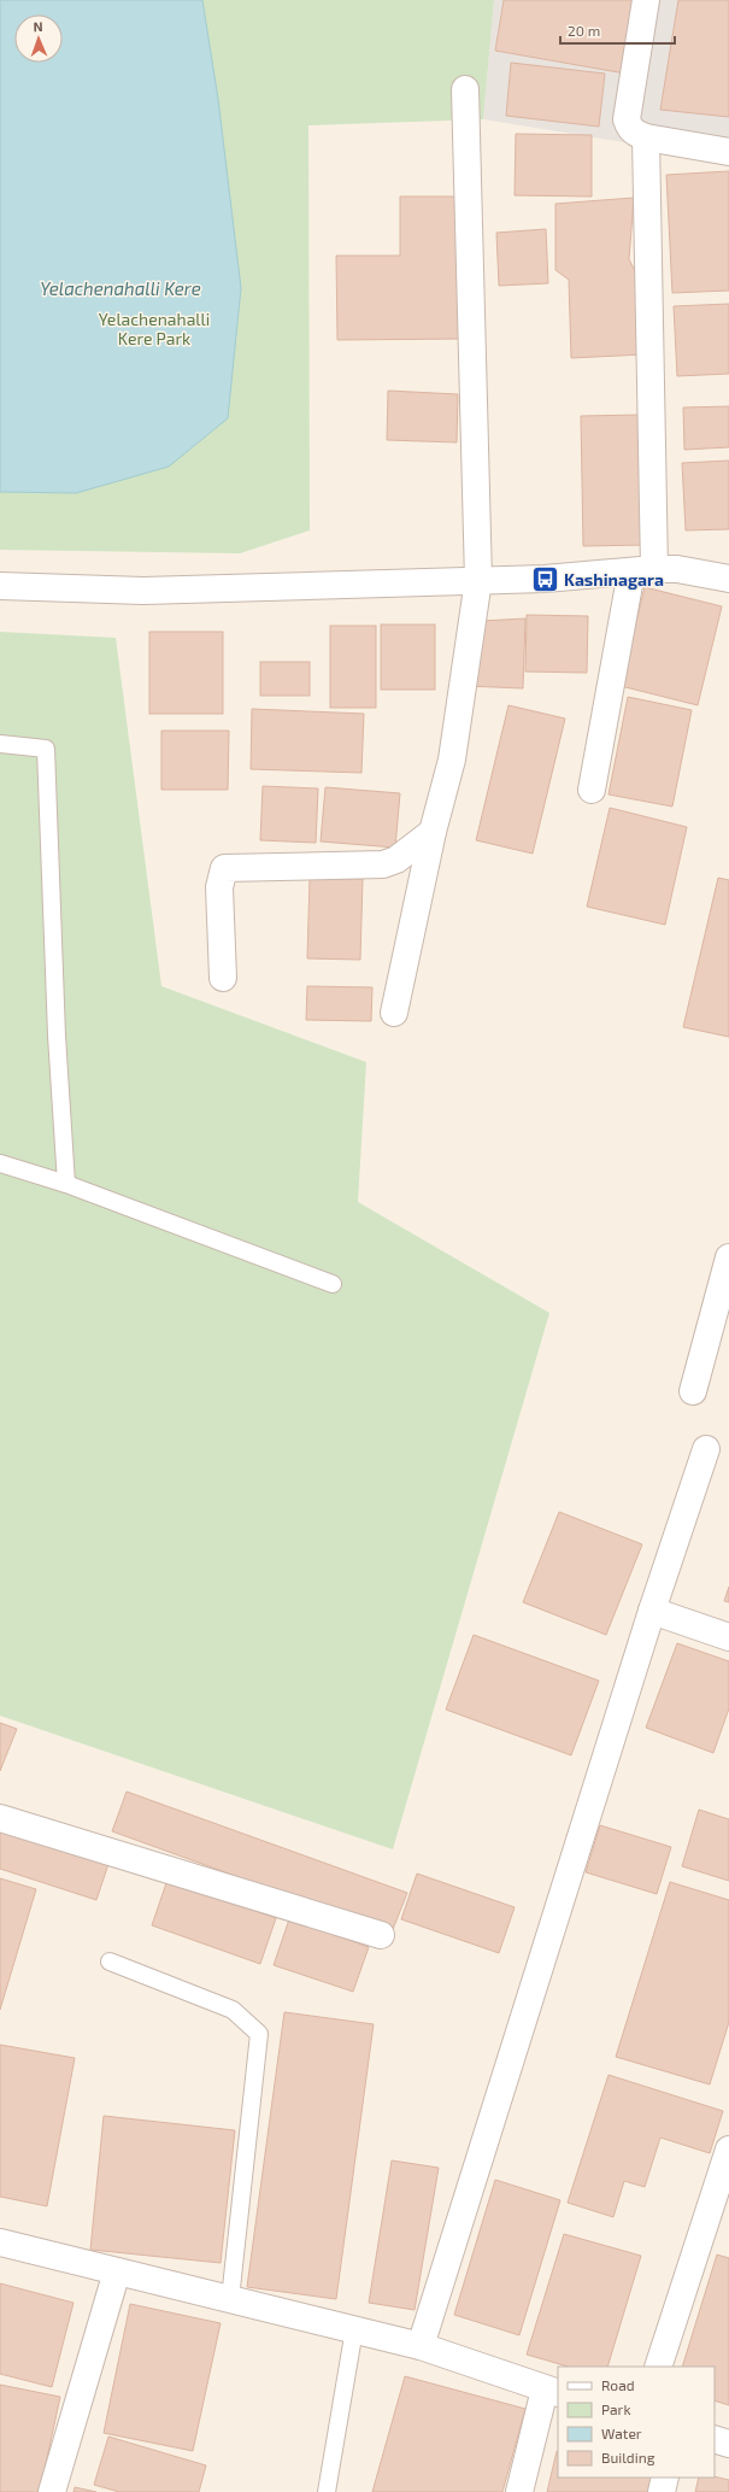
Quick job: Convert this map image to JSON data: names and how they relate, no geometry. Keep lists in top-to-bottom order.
{
  "water": ["Yelachenahalli Kere"],
  "parks": ["Yelachenahalli Kere Park"],
  "places": {
    "bus stop": ["Kashinagara"]
  },
  "legend": [
    "Road",
    "Park",
    "Water",
    "Building"
  ],
  "scale_bar": "20 m",
  "north": "top"
}
